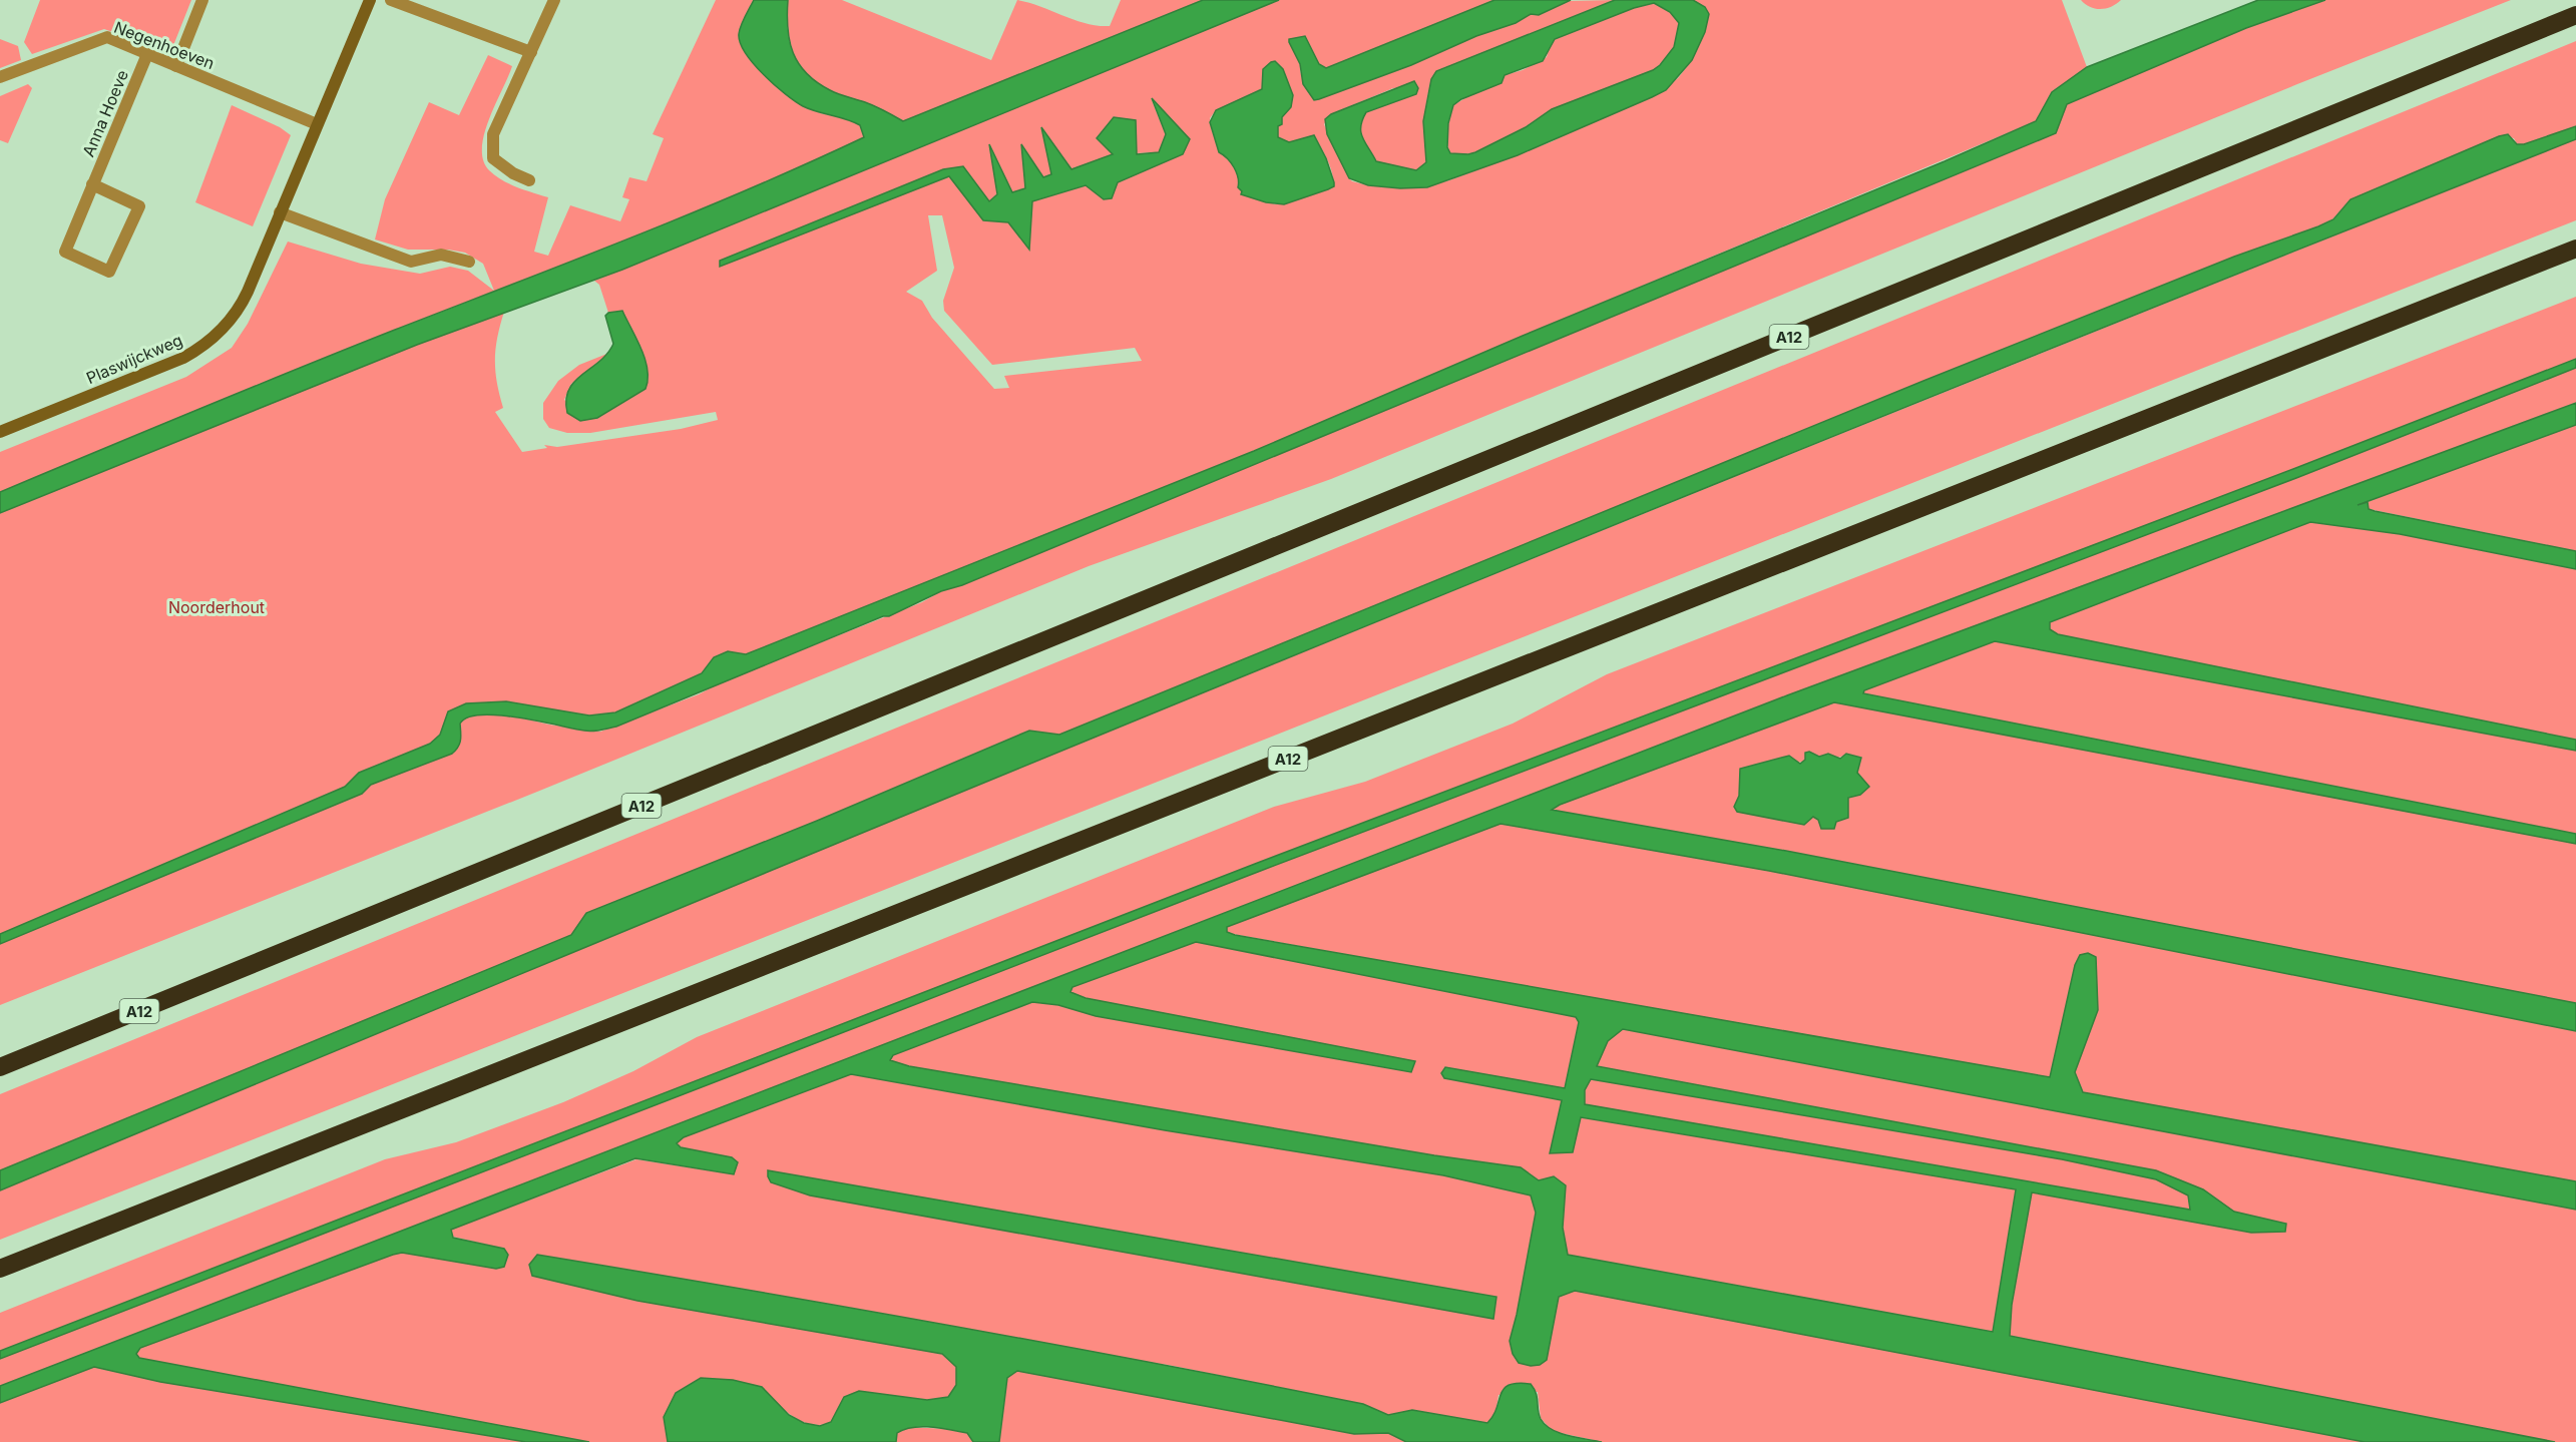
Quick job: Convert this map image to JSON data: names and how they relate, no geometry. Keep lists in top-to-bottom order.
{
  "streets": {
    "highway": ["A12"],
    "street": ["Negenhoeven", "Anna Hoeve", "Plaswijckweg"]
  },
  "crossings": [
    ["Negenhoeven", "Anna Hoeve"],
    ["Negenhoeven", "Plaswijckweg"]
  ],
  "parks": ["Noorderhout"]
}
